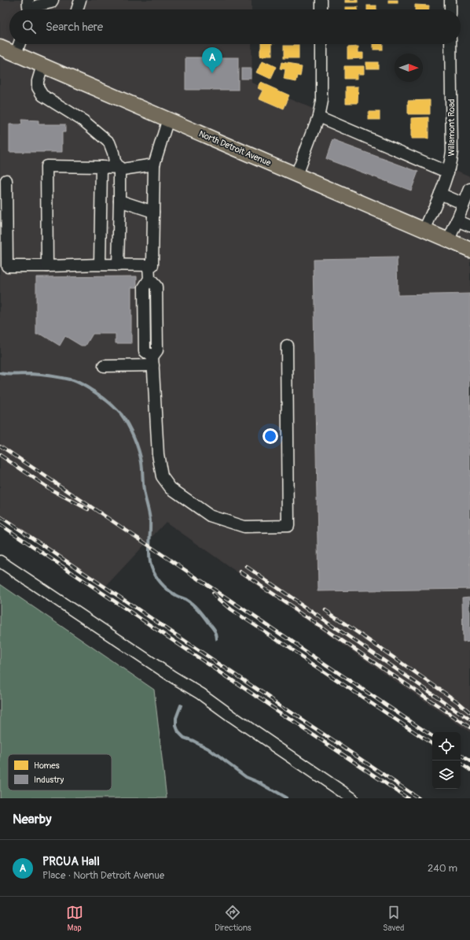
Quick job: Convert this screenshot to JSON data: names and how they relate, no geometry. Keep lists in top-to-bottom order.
{
  "streets": {
    "main road": ["North Detroit Avenue"],
    "street": ["Willamont Road"]
  },
  "crossings": [
    ["Willamont Road", "North Detroit Avenue"]
  ],
  "legend": ["Homes", "Industry"],
  "north": "right",
  "page": {
    "search": "Search here",
    "pins": "A",
    "heading": "Nearby",
    "list": [
      {
        "mark": "A",
        "name": "PRCUA Hall",
        "note": "Place · North Detroit Avenue",
        "value": "240 m"
      }
    ],
    "nav": ["Map", "Directions", "Saved"]
  }
}
